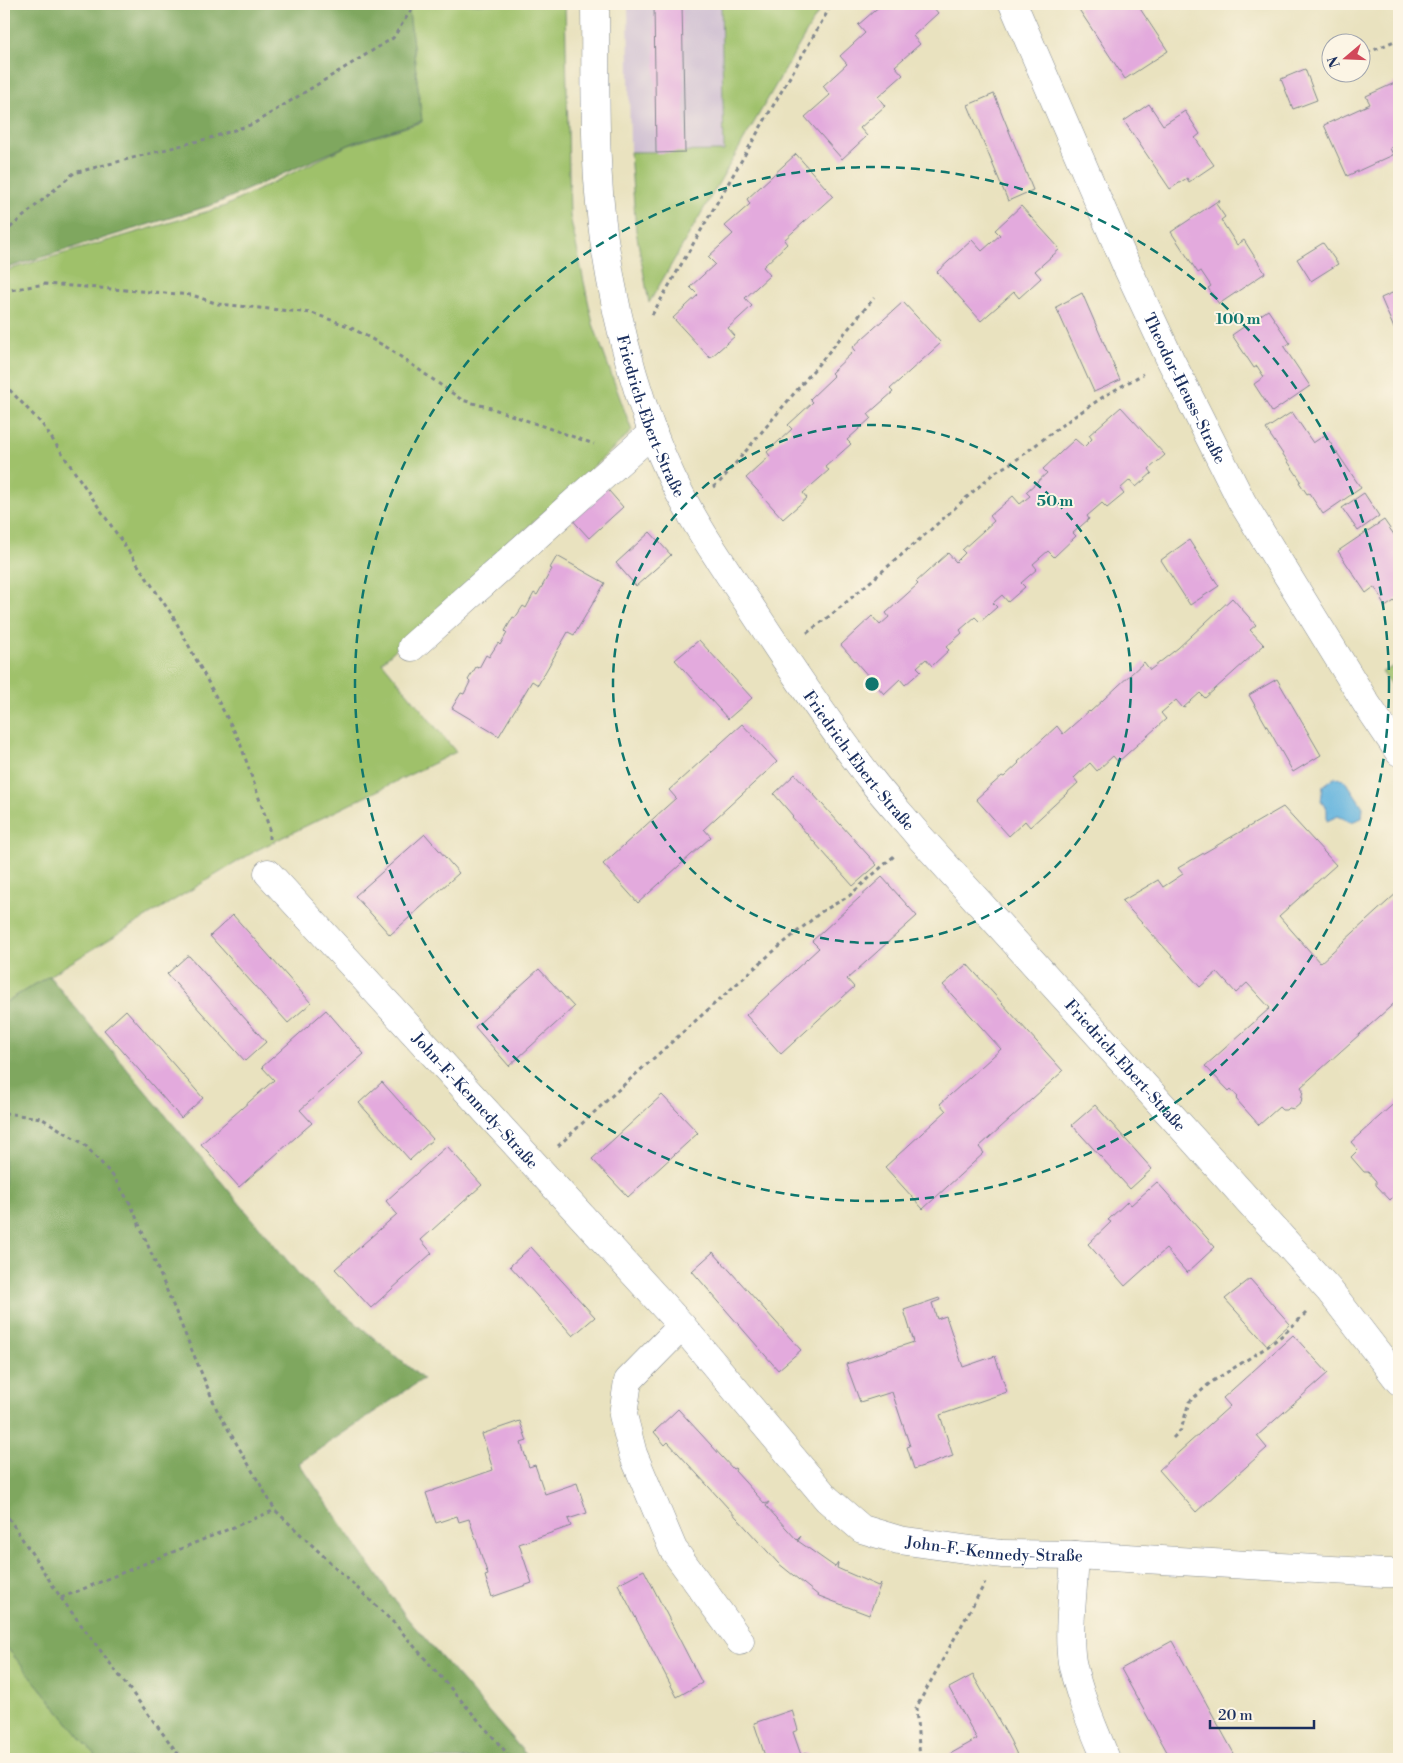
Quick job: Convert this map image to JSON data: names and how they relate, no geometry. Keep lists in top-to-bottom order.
{
  "streets": {
    "street": ["Theodor-Heuss-Straße", "Friedrich-Ebert-Straße", "John-F.-Kennedy-Straße"]
  },
  "scale_bar": "20 m",
  "north": "left",
  "rings": ["100 m", "50 m"]
}
